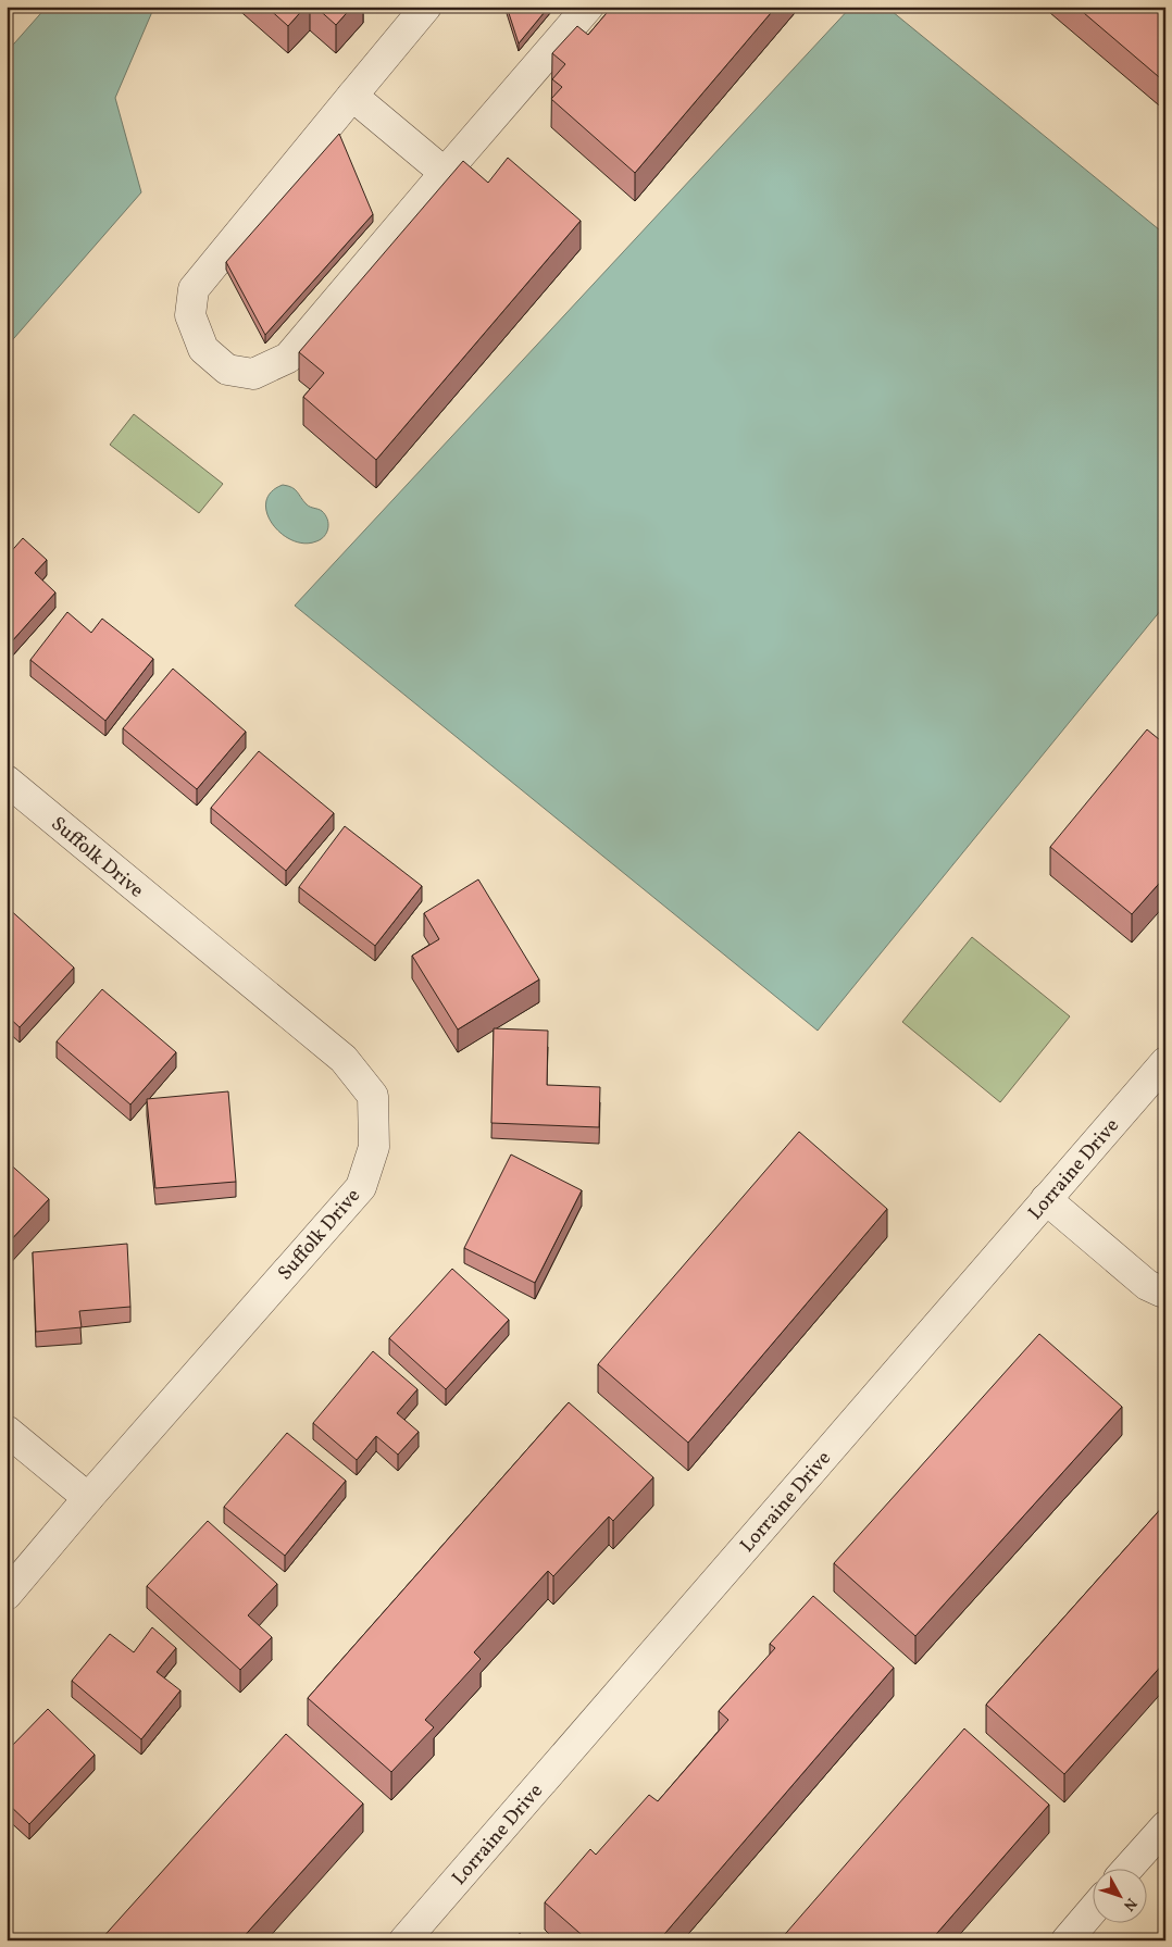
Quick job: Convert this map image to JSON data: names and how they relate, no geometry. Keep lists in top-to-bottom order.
{
  "streets": {
    "street": ["Suffolk Drive", "Lorraine Drive"]
  },
  "north": "bottom right"
}
